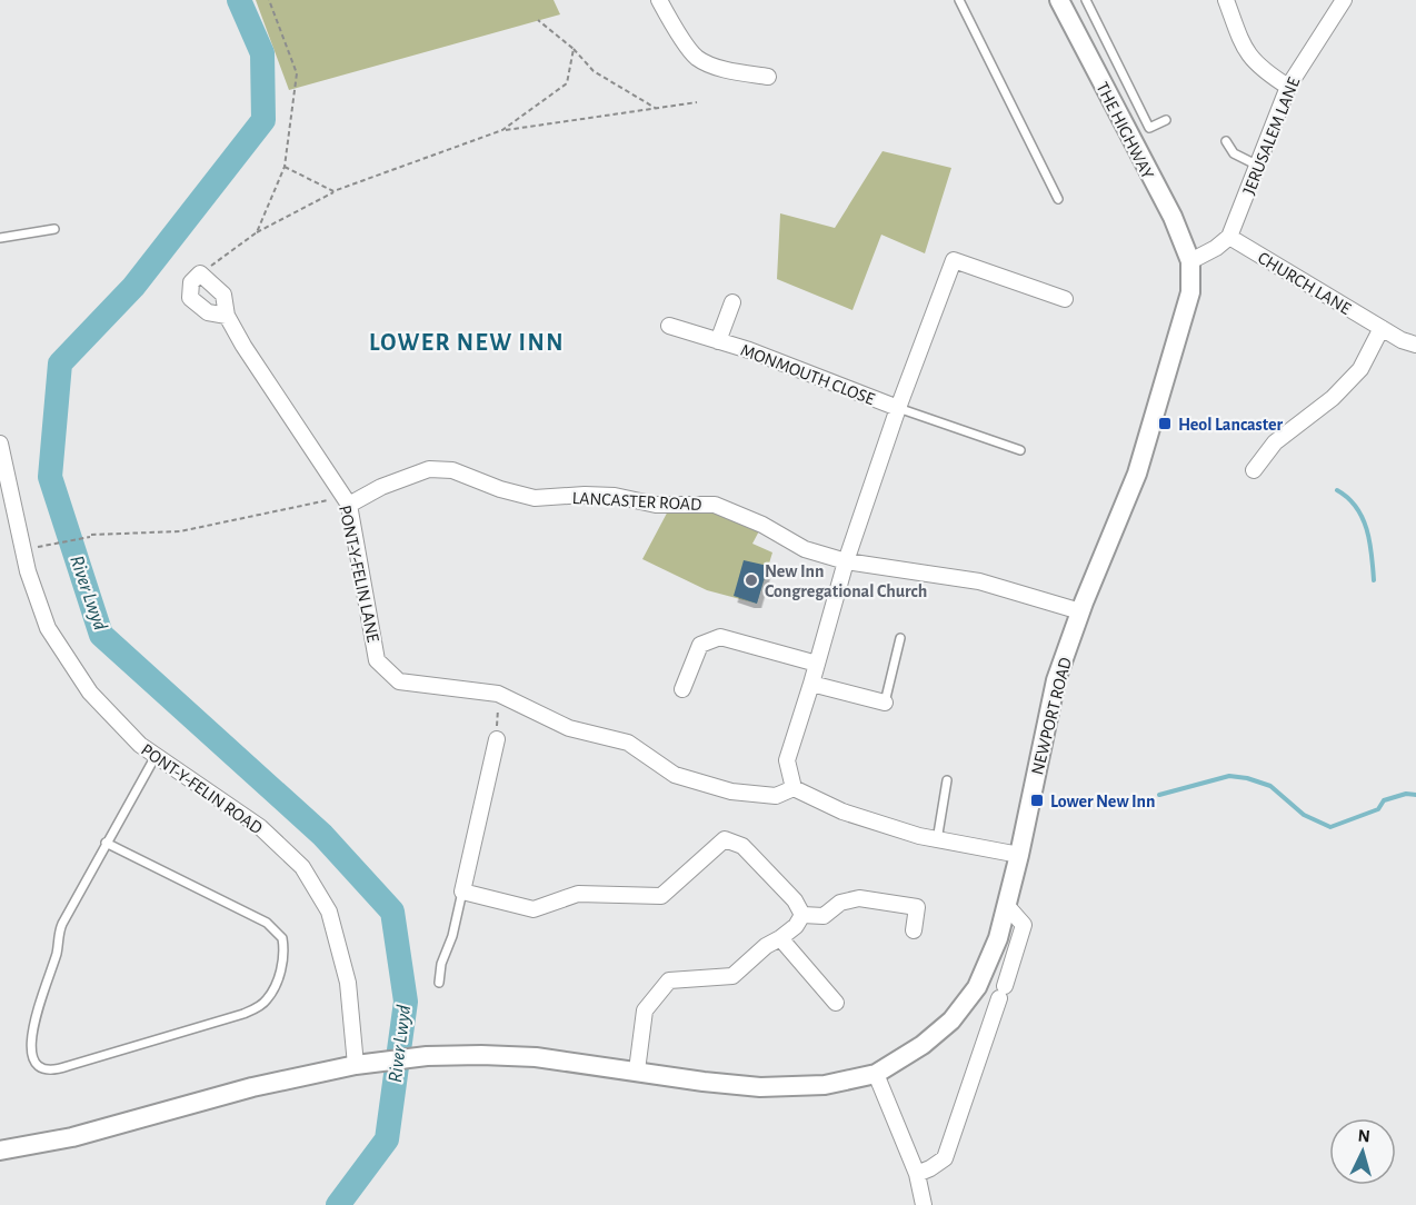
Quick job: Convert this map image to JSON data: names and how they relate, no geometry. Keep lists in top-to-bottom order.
{
  "streets": {
    "street": [
      "THE HIGHWAY",
      "JERUSALEM LANE",
      "CHURCH LANE",
      "MONMOUTH CLOSE",
      "LANCASTER ROAD",
      "PONT-Y-FELIN LANE",
      "NEWPORT ROAD",
      "PONT-Y-FELIN ROAD"
    ]
  },
  "crossings": [
    ["THE HIGHWAY", "NEWPORT ROAD"],
    ["JERUSALEM LANE", "CHURCH LANE"],
    ["LANCASTER ROAD", "PONT-Y-FELIN LANE"],
    ["LANCASTER ROAD", "NEWPORT ROAD"],
    ["NEWPORT ROAD", "PONT-Y-FELIN ROAD"]
  ],
  "districts": ["LOWER NEW INN"],
  "water": ["River Lwyd"],
  "places": {
    "transit": ["Heol Lancaster", "Lower New Inn"],
    "other": ["New Inn Congregational Church"]
  },
  "north": "top"
}
